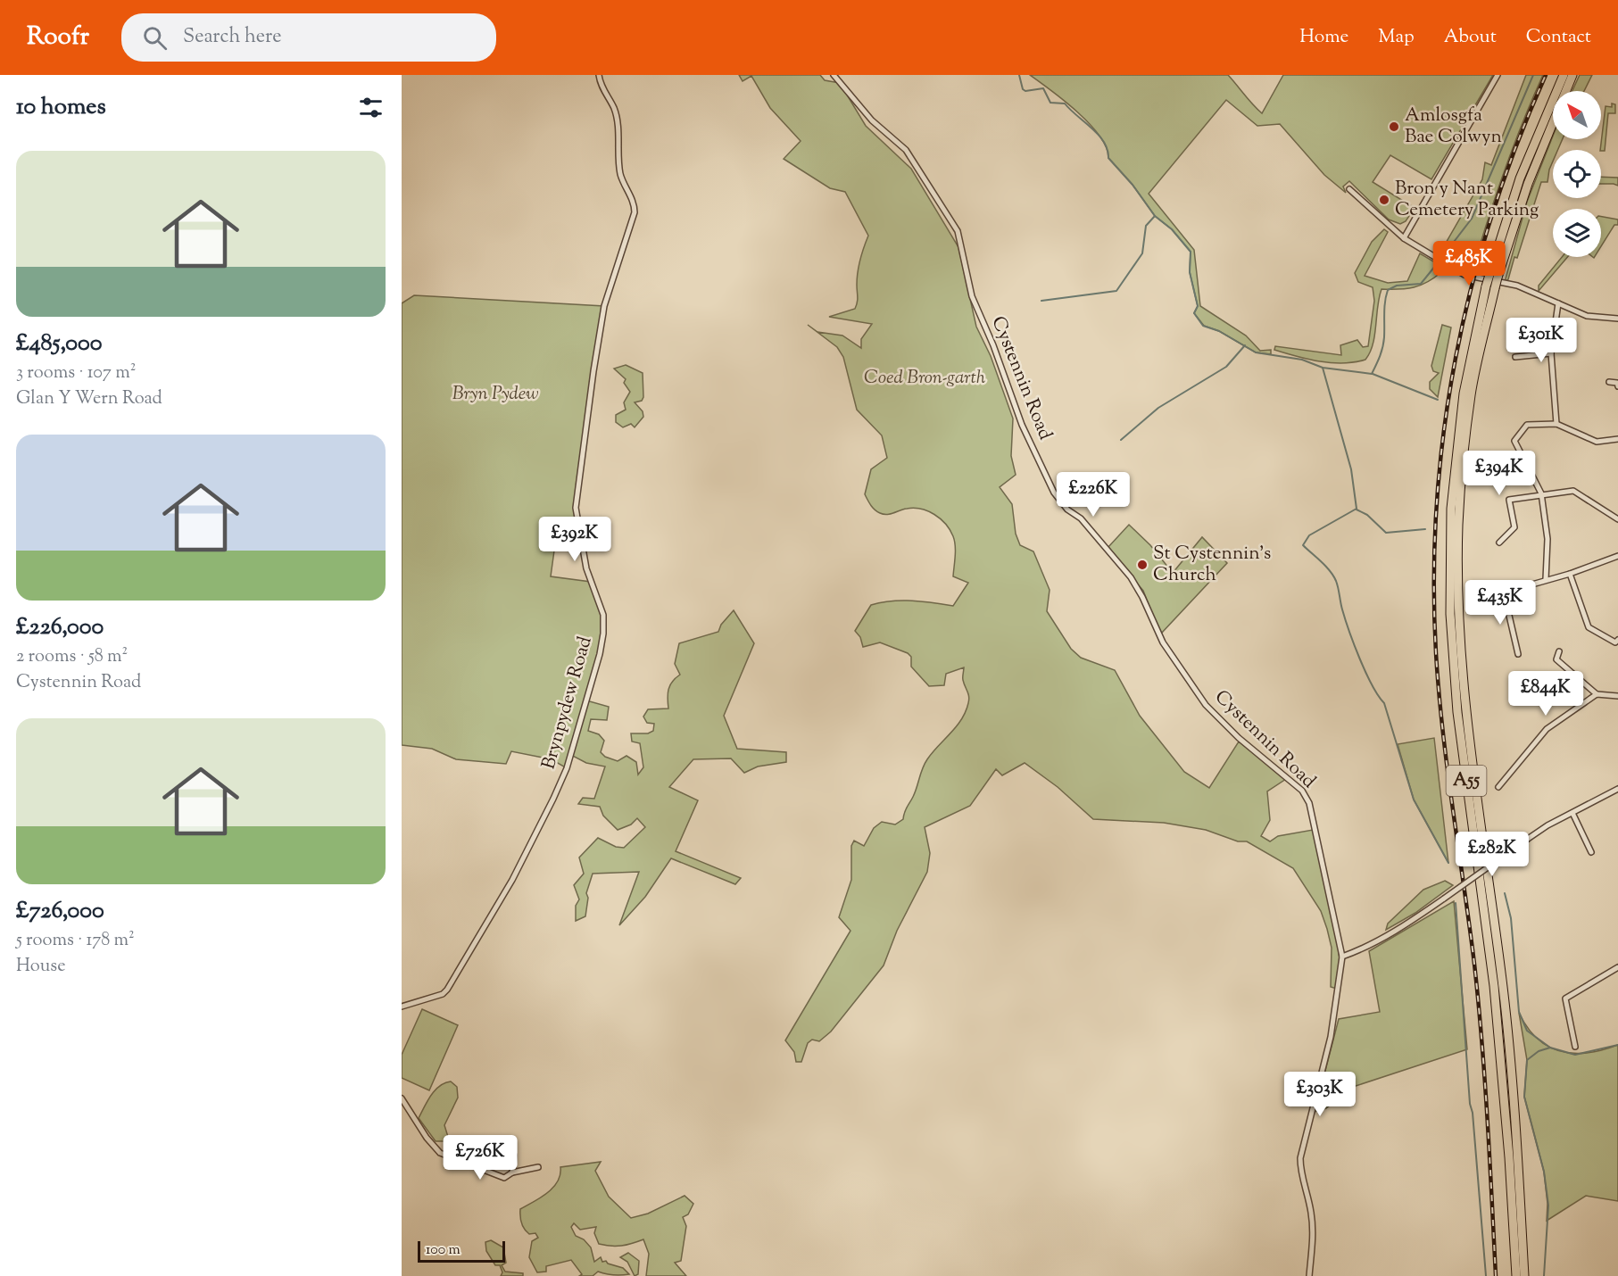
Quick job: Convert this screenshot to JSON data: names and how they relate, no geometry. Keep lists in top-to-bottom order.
{
  "streets": {
    "highway": ["A55"],
    "street": ["Cystennin Road", "Brynpydew Road"]
  },
  "parks": ["Coed Bron-garth", "Bryn Pydew"],
  "places": ["Amlosgfa Bae Colwyn", "Bron y Nant Cemetery Parking", "St Cystennin's Church"],
  "scale_bar": "100 m",
  "north": "top left",
  "page": {
    "header": "Roofr",
    "search": "Search here",
    "nav": [
      "Home",
      "Map",
      "About",
      "Contact"
    ],
    "heading": "10 homes",
    "list": [
      {
        "name": "£485,000",
        "note": "3 rooms · 107 m² · Glan Y Wern Road"
      },
      {
        "name": "£226,000",
        "note": "2 rooms · 58 m² · Cystennin Road"
      },
      {
        "name": "£726,000",
        "note": "5 rooms · 178 m² · House"
      }
    ],
    "price": [
      "£485K",
      "£301K",
      "£394K",
      "£226K",
      "£392K",
      "£435K",
      "£844K",
      "£282K",
      "£303K",
      "£726K"
    ],
    "scale": "100 m"
  }
}
